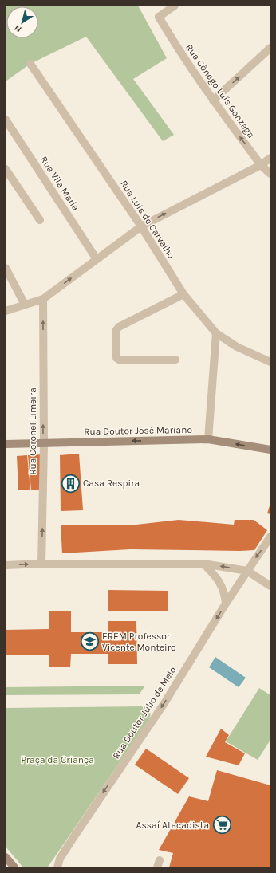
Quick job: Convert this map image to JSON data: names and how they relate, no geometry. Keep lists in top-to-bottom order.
{
  "streets": {
    "main road": ["Rua Doutor José Mariano"],
    "street": [
      "Rua Cônego Luís Gonzaga",
      "Rua Vila Maria",
      "Rua Luís de Carvalho",
      "Rua Coronel Limeira",
      "Rua Doutor Júlio de Melo"
    ]
  },
  "crossings": [
    ["Rua Doutor José Mariano", "Rua Coronel Limeira"]
  ],
  "one_way": [
    "Rua Cônego Luís Gonzaga",
    "Rua Doutor José Mariano",
    "Rua Coronel Limeira",
    "Rua Doutor Júlio de Melo"
  ],
  "parks": ["Praça da Criança"],
  "places": {
    "building": ["Casa Respira"],
    "school or university": ["EREM Professor Vicente Monteiro"],
    "supermarket": ["Assaí Atacadista"]
  },
  "north": "bottom left"
}
